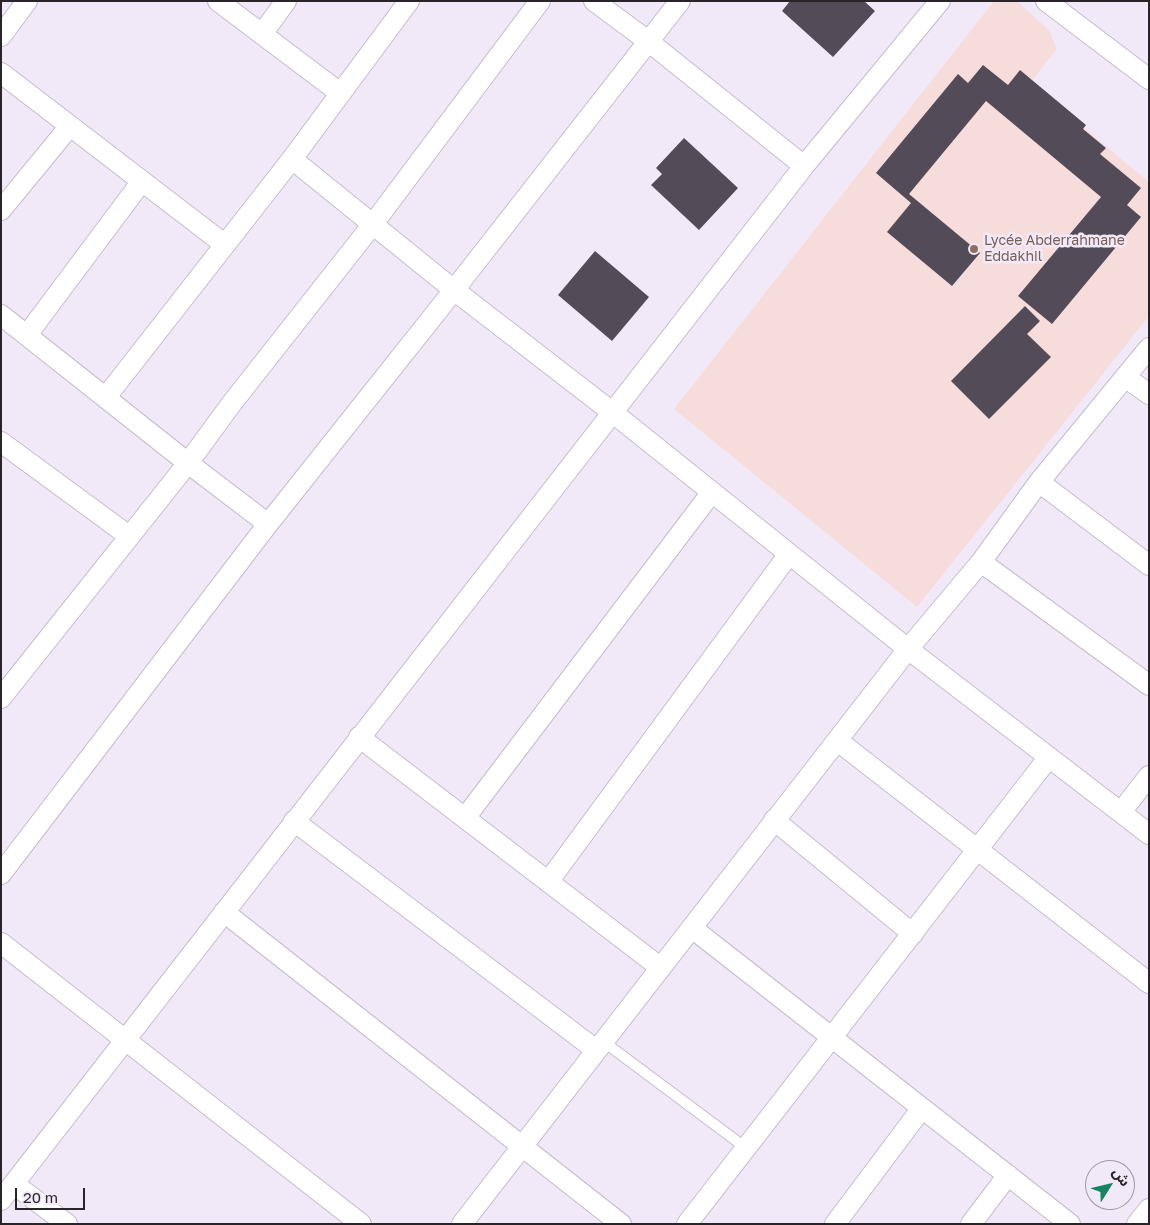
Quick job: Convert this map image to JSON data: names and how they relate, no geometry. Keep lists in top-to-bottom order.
{
  "places": ["Lycée Abderrahmane Eddakhil"],
  "scale_bar": "20 m",
  "north": "top right"
}
